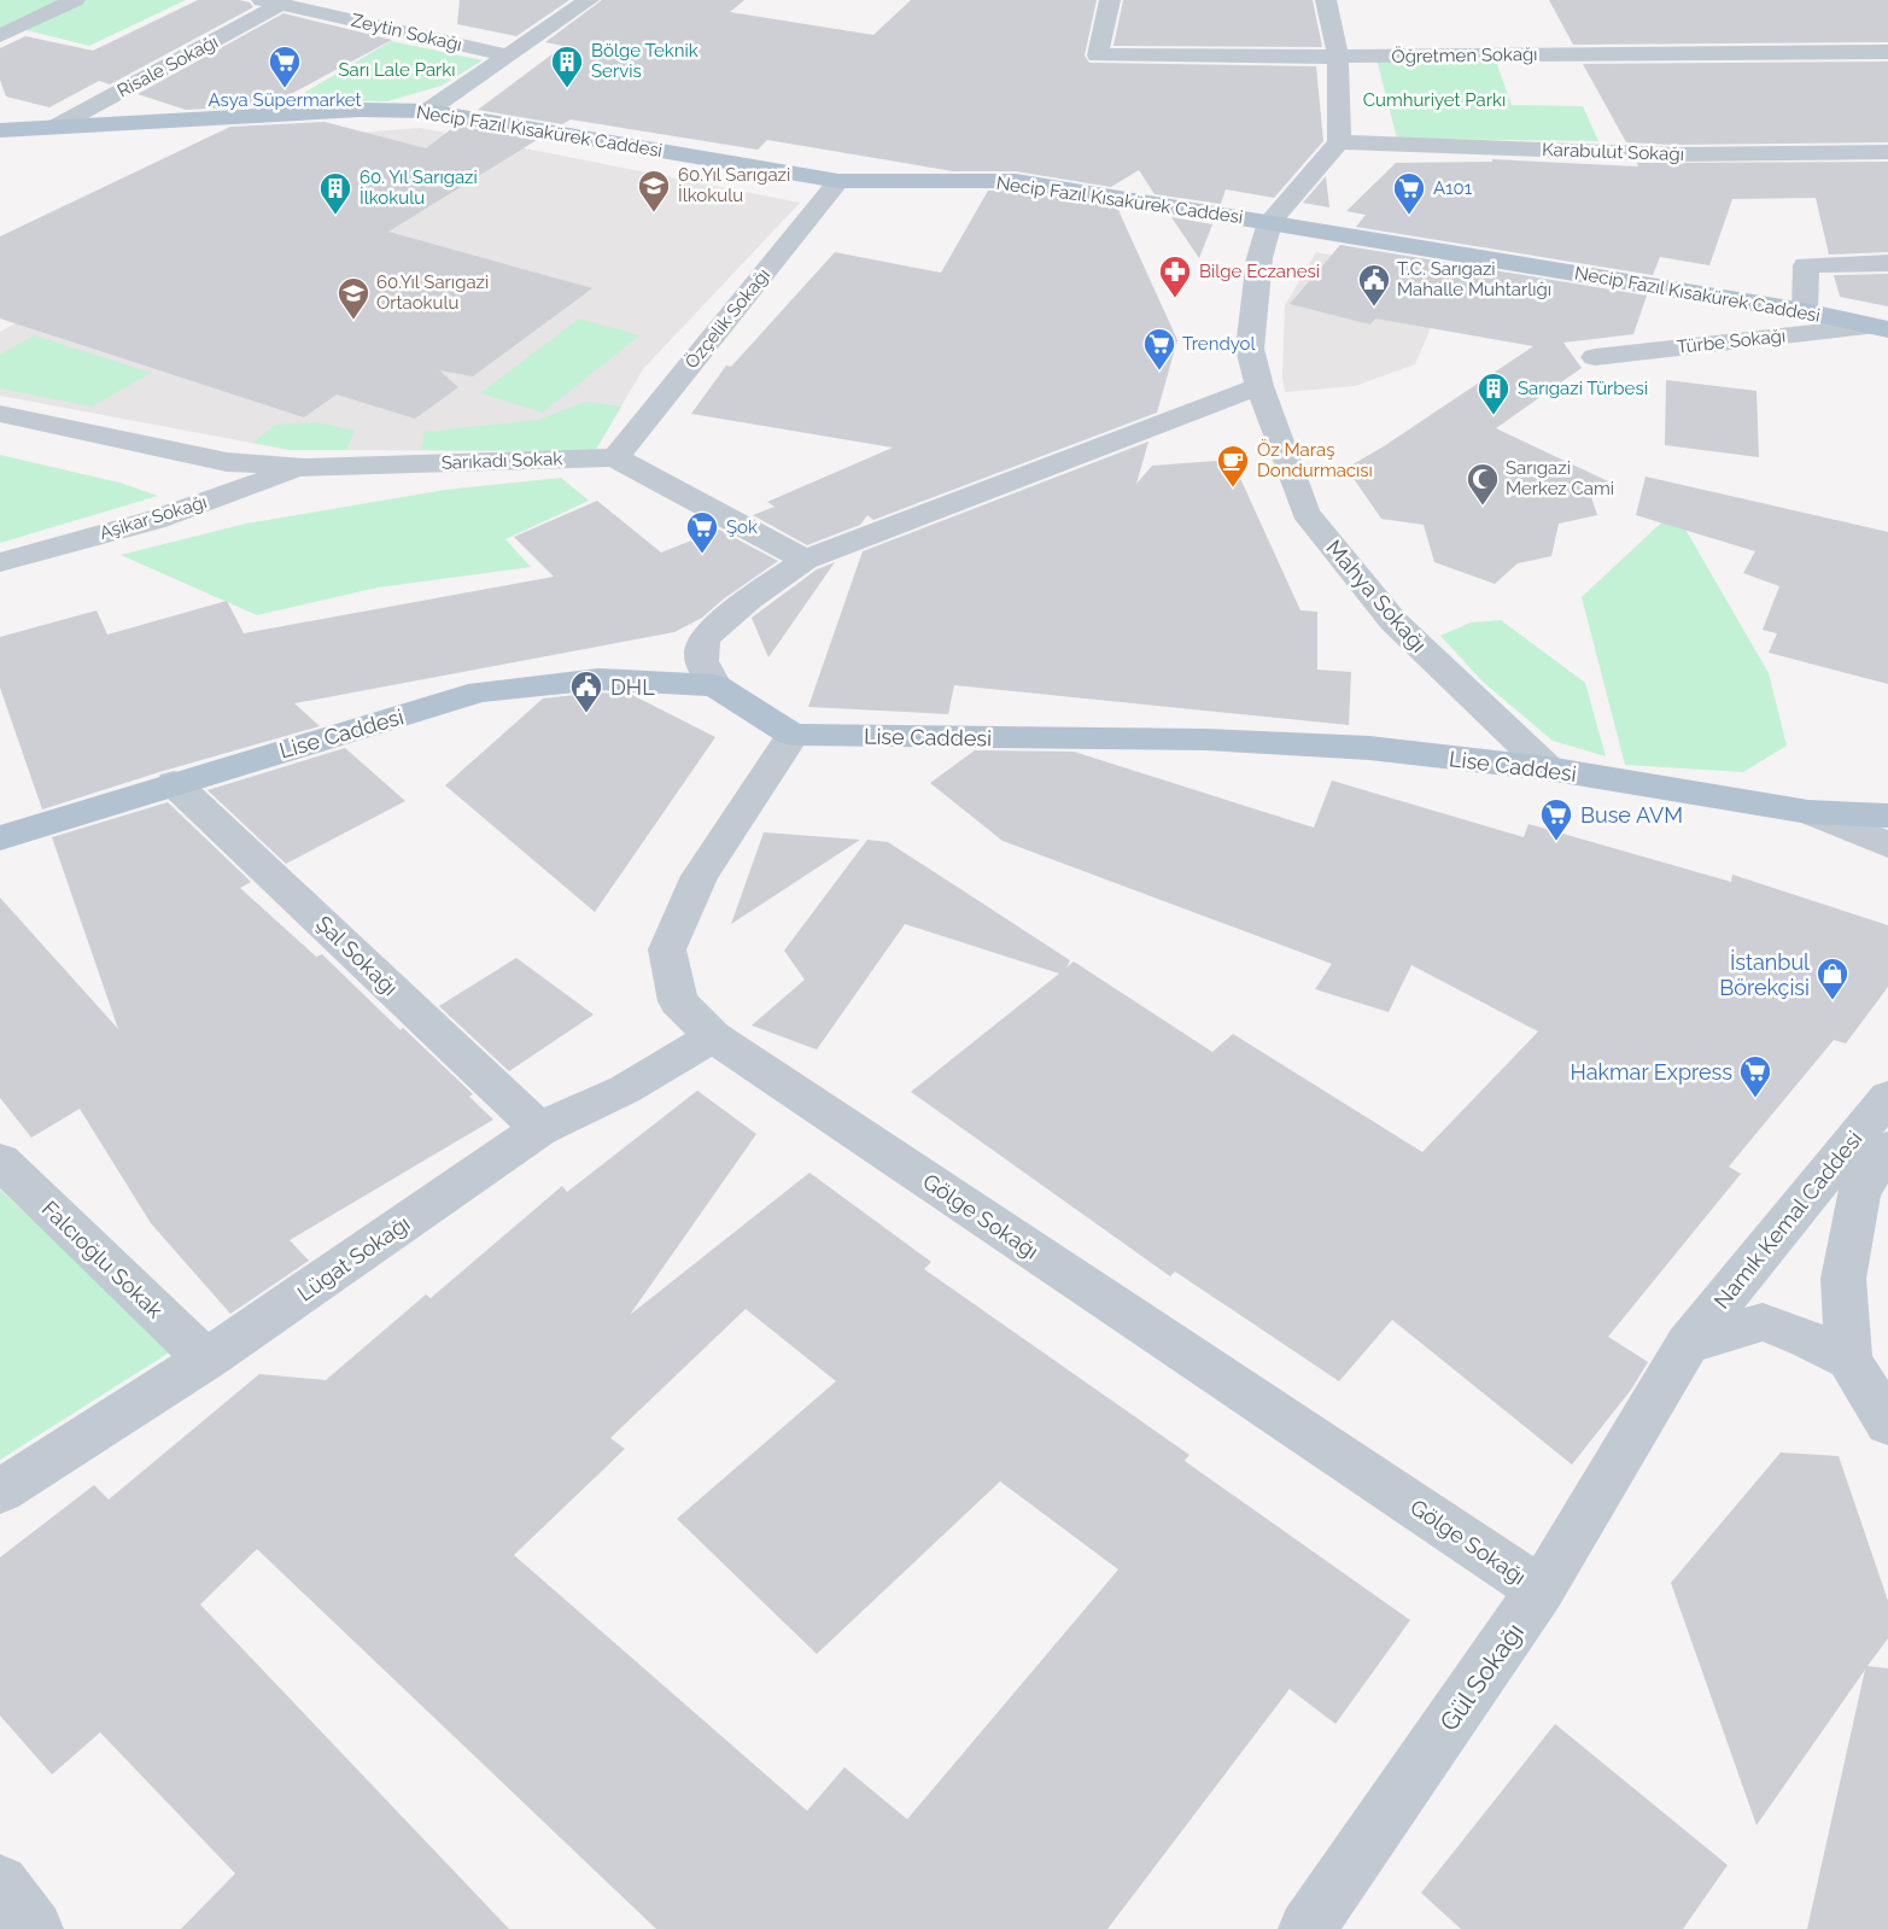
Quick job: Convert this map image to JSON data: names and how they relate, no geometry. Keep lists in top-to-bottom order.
{
  "streets": {
    "main road": ["Necip Fazıl Kısakürek Caddesi", "Lise Caddesi"],
    "street": [
      "Zeytin Sokağı",
      "Öğretmen Sokağı",
      "Risale Sokağı",
      "Karabulut Sokağı",
      "Özçelik Sokağı",
      "Türbe Sokağı",
      "Sarıkadı Sokak",
      "Aşikar Sokağı",
      "Mahya Sokağı",
      "Şal Sokağı",
      "Gölge Sokağı",
      "Namık Kemal Caddesi",
      "Lügat Sokağı",
      "Falcıoğlu Sokak",
      "Gül Sokağı"
    ]
  },
  "crossings": [
    ["Zeytin Sokağı", "Risale Sokağı"],
    ["Risale Sokağı", "Necip Fazıl Kısakürek Caddesi"],
    ["Necip Fazıl Kısakürek Caddesi", "Özçelik Sokağı"],
    ["Necip Fazıl Kısakürek Caddesi", "Türbe Sokağı"],
    ["Necip Fazıl Kısakürek Caddesi", "Mahya Sokağı"],
    ["Özçelik Sokağı", "Sarıkadı Sokak"],
    ["Sarıkadı Sokak", "Aşikar Sokağı"],
    ["Mahya Sokağı", "Lise Caddesi"],
    ["Lise Caddesi", "Şal Sokağı"],
    ["Lise Caddesi", "Gölge Sokağı"],
    ["Şal Sokağı", "Lügat Sokağı"],
    ["Gölge Sokağı", "Lügat Sokağı"],
    ["Gölge Sokağı", "Gül Sokağı"],
    ["Namık Kemal Caddesi", "Gül Sokağı"],
    ["Lügat Sokağı", "Falcıoğlu Sokak"]
  ],
  "parks": ["Sarı Lale Parkı", "Cumhuriyet Parkı"],
  "places": {
    "supermarket": [
      "Asya Süpermarket",
      "A101",
      "Trendyol",
      "Şok",
      "Buse AVM",
      "Hakmar Express"
    ],
    "building": ["Bölge Teknik Servis", "60. Yıl Sarıgazi İlkokulu", "Sarıgazi Türbesi"],
    "school or university": ["60.Yıl Sarıgazi İlkokulu", "60.Yıl Sarıgazi Ortaokulu"],
    "pharmacy": ["Bilge Eczanesi"],
    "public building": ["T.C. Sarıgazi Mahalle Muhtarlığı", "DHL"],
    "cafe": ["Öz Maraş Dondurmacısı"],
    "mosque": ["Sarıgazi Merkez Cami"],
    "shop": ["İstanbul Börekçisi"]
  }
}
